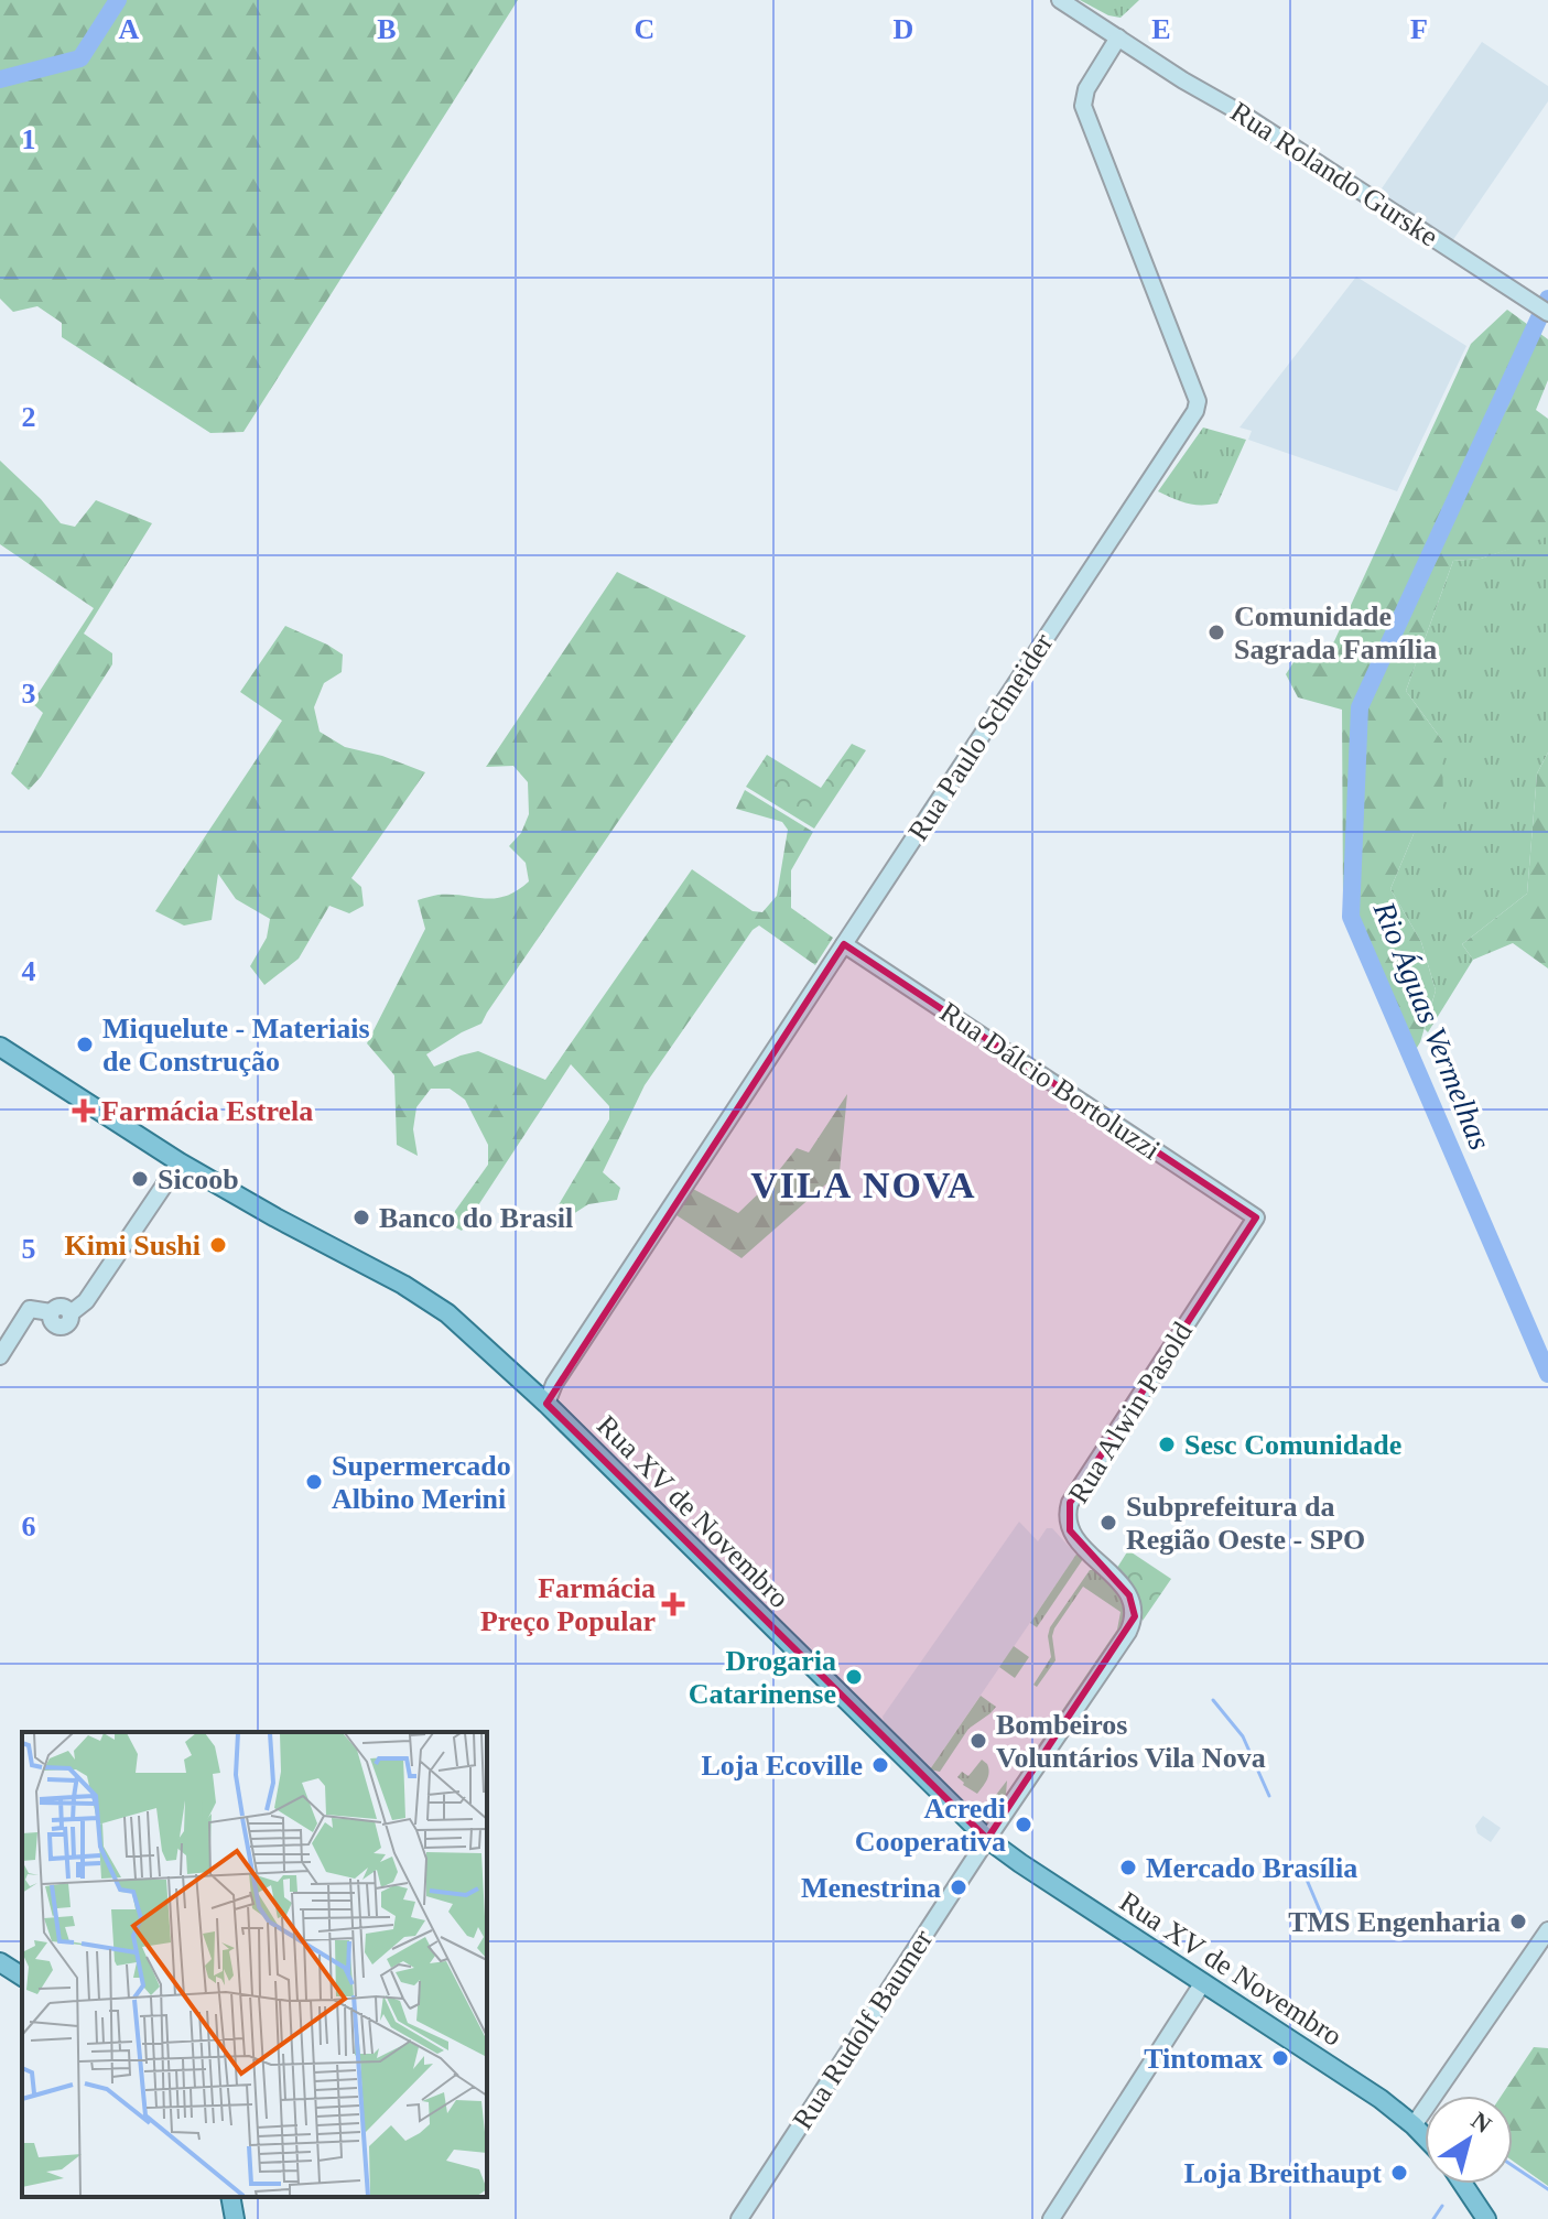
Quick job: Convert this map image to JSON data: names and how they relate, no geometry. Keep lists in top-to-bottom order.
{
  "streets": {
    "main road": ["Rua XV de Novembro"],
    "street": [
      "Rua Rolando Gurske",
      "Rua Paulo Schneider",
      "Rua Dálcio Bortoluzzi",
      "Rua Alwin Pasold",
      "Rua Rudolf Baumer"
    ]
  },
  "crossings": [
    ["Rua Rolando Gurske", "Rua Paulo Schneider"],
    ["Rua Paulo Schneider", "Rua Dálcio Bortoluzzi"],
    ["Rua Paulo Schneider", "Rua XV de Novembro"],
    ["Rua Dálcio Bortoluzzi", "Rua Alwin Pasold"],
    ["Rua Alwin Pasold", "Rua Rudolf Baumer"],
    ["Rua XV de Novembro", "Rua Rudolf Baumer"]
  ],
  "districts": ["VILA NOVA"],
  "water": ["Rio Águas Vermelhas"],
  "places": {
    "other": [
      "Comunidade Sagrada Família",
      "Miquelute - Materiais de Construção",
      "Sicoob",
      "Banco do Brasil",
      "Kimi Sushi",
      "Sesc Comunidade",
      "Supermercado Albino Merini",
      "Subprefeitura da Região Oeste - SPO",
      "Drogaria Catarinense",
      "Bombeiros Voluntários Vila Nova",
      "Loja Ecoville",
      "Acredi Cooperativa",
      "Mercado Brasília",
      "Menestrina",
      "TMS Engenharia",
      "Tintomax",
      "Loja Breithaupt"
    ],
    "health": ["Farmácia Estrela", "Farmácia Preço Popular"]
  },
  "north": "top right",
  "grid": {
    "columns": [
      "A",
      "B",
      "C",
      "D",
      "E",
      "F"
    ],
    "rows": [
      "1",
      "2",
      "3",
      "4",
      "5",
      "6"
    ]
  }
}
